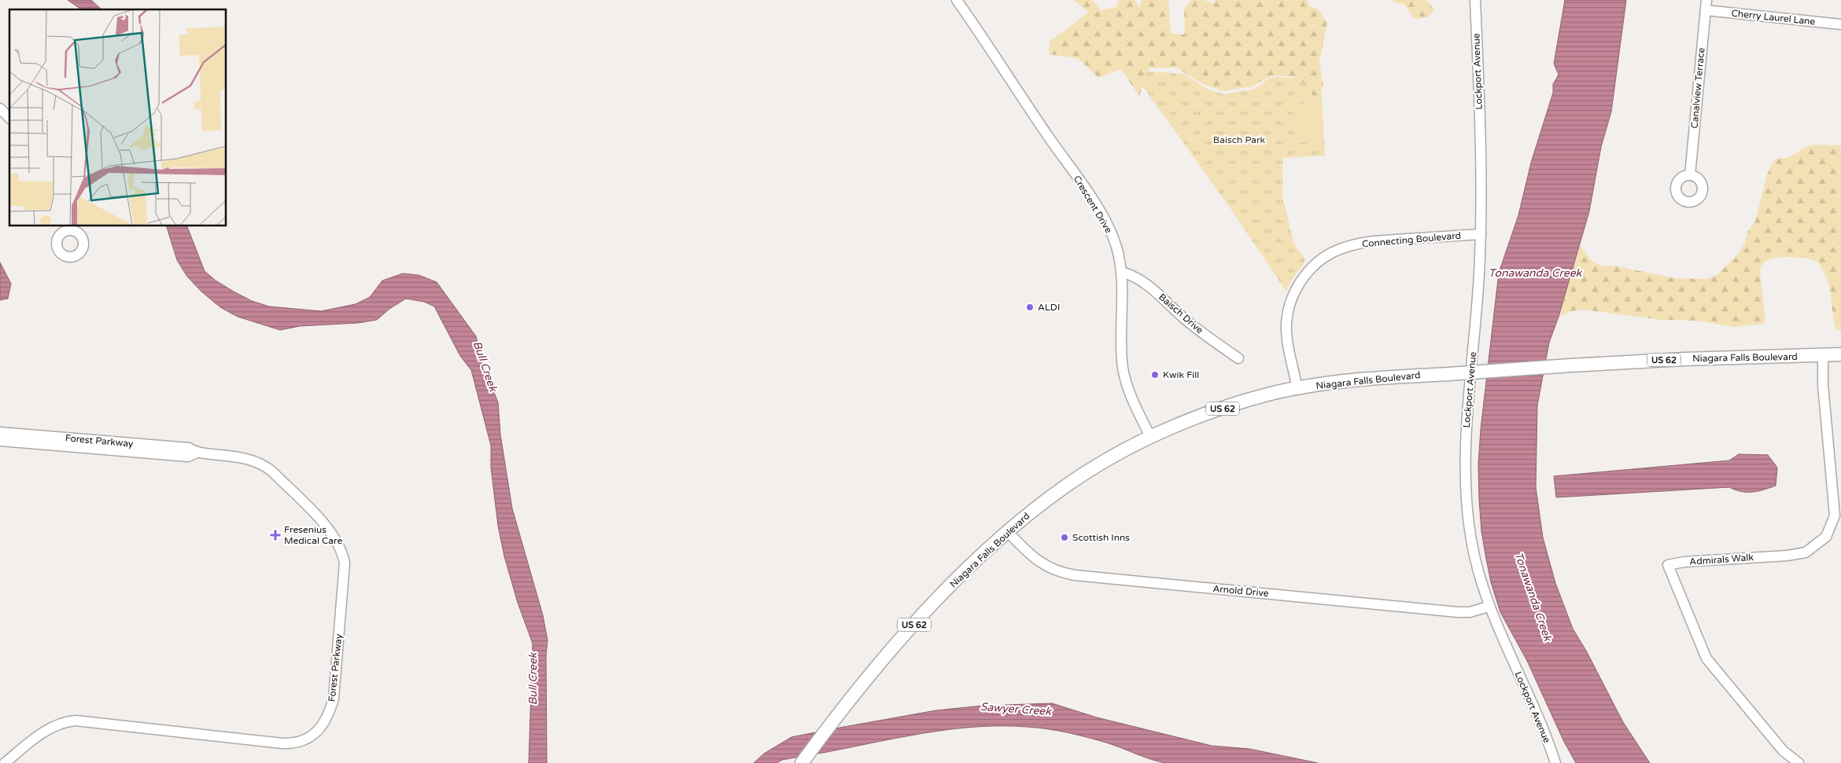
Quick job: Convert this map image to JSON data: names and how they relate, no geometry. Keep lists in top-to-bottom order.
{
  "streets": {
    "main road": ["Niagara Falls Boulevard", "US 62"],
    "street": [
      "Cherry Laurel Lane",
      "Lockport Avenue",
      "Canalview Terrace",
      "Crescent Drive",
      "Connecting Boulevard",
      "Baisch Drive",
      "Forest Parkway",
      "Admirals Walk",
      "Arnold Drive"
    ]
  },
  "crossings": [
    ["Cherry Laurel Lane", "Canalview Terrace"],
    ["Lockport Avenue", "Connecting Boulevard"],
    ["Lockport Avenue", "Arnold Drive"],
    ["Crescent Drive", "Baisch Drive"],
    ["Crescent Drive", "Niagara Falls Boulevard"],
    ["Connecting Boulevard", "Niagara Falls Boulevard"],
    ["Niagara Falls Boulevard", "Admirals Walk"],
    ["Niagara Falls Boulevard", "Arnold Drive"]
  ],
  "water": ["Tonawanda Creek", "Bull Creek", "Sawyer Creek"],
  "parks": ["Baisch Park"],
  "places": {
    "other": ["ALDI", "Kwik Fill", "Scottish Inns"],
    "health": ["Fresenius Medical Care"]
  }
}
